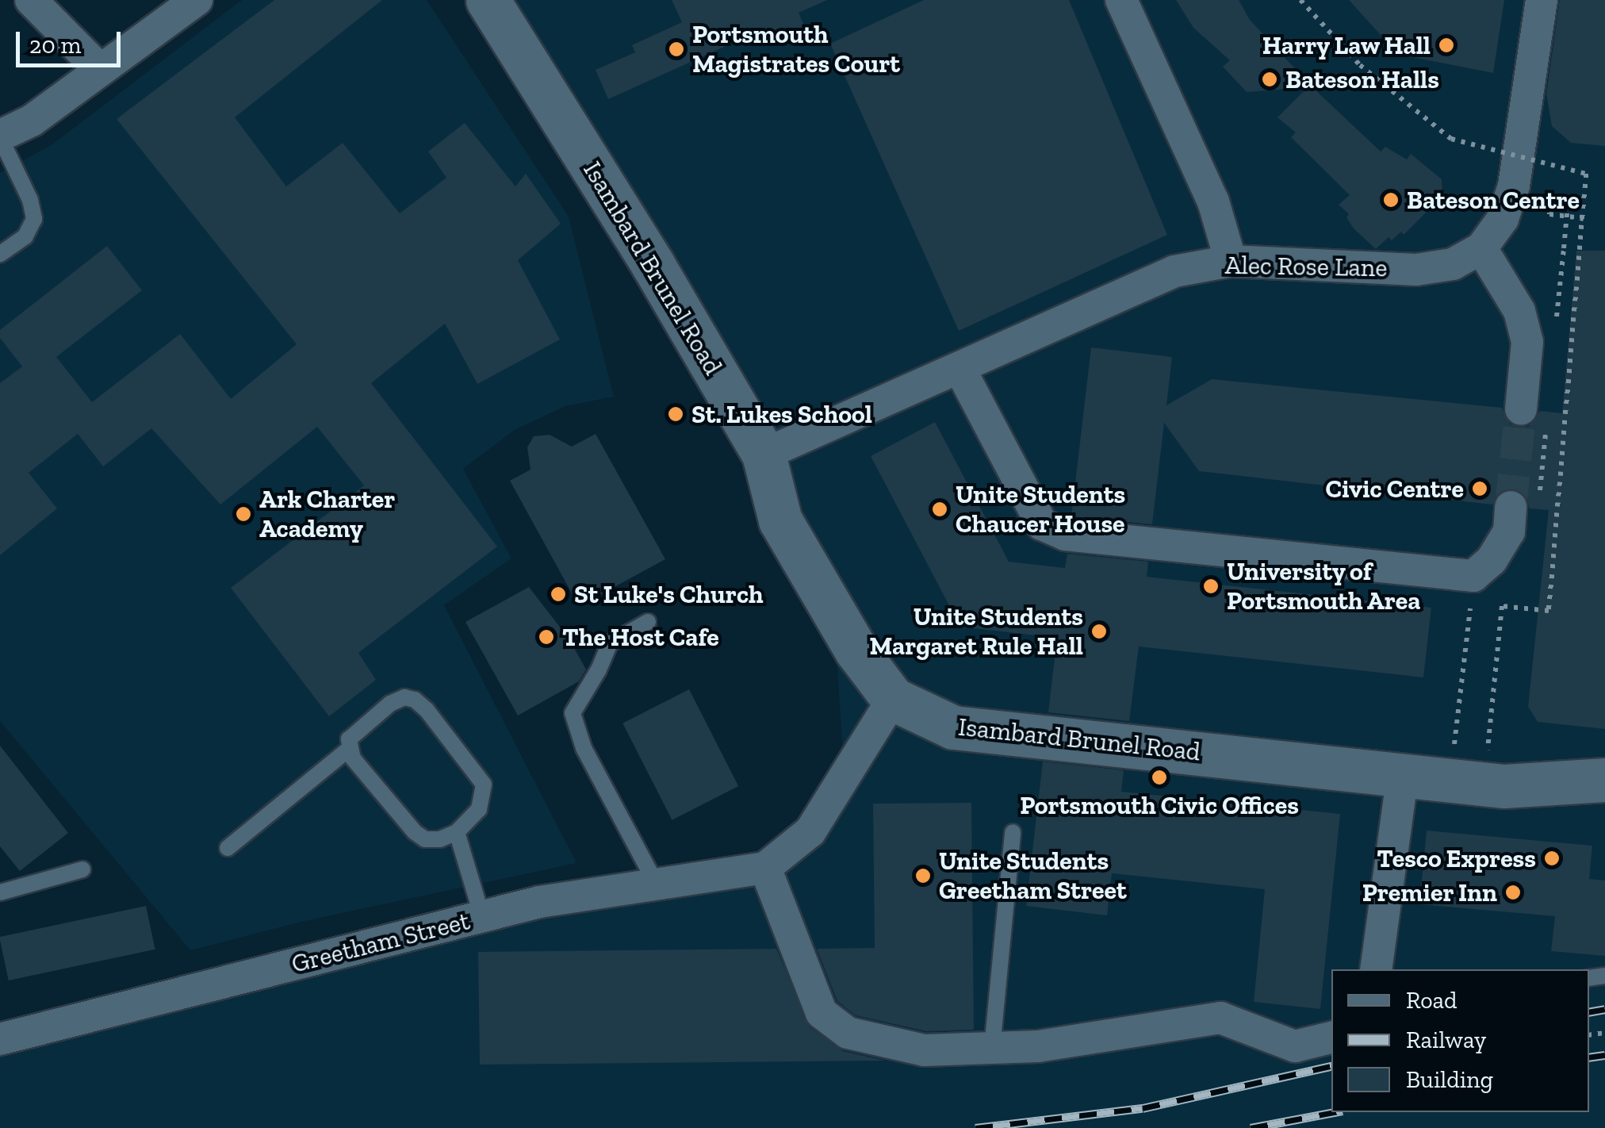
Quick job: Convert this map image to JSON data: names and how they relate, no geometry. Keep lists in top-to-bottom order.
{
  "streets": {
    "street": ["Alec Rose Lane", "Isambard Brunel Road", "Greetham Street"]
  },
  "crossings": [
    ["Alec Rose Lane", "Isambard Brunel Road"]
  ],
  "places": [
    "Harry Law Hall",
    "Portsmouth Magistrates Court",
    "Bateson Halls",
    "Bateson Centre",
    "St. Lukes School",
    "Civic Centre",
    "Unite Students Chaucer House",
    "Ark Charter Academy",
    "University of Portsmouth Area",
    "St Luke's Church",
    "Unite Students Margaret Rule Hall",
    "The Host Cafe",
    "Portsmouth Civic Offices",
    "Tesco Express",
    "Unite Students Greetham Street",
    "Premier Inn"
  ],
  "legend": ["Road", "Railway", "Building"],
  "scale_bar": "20 m"
}
